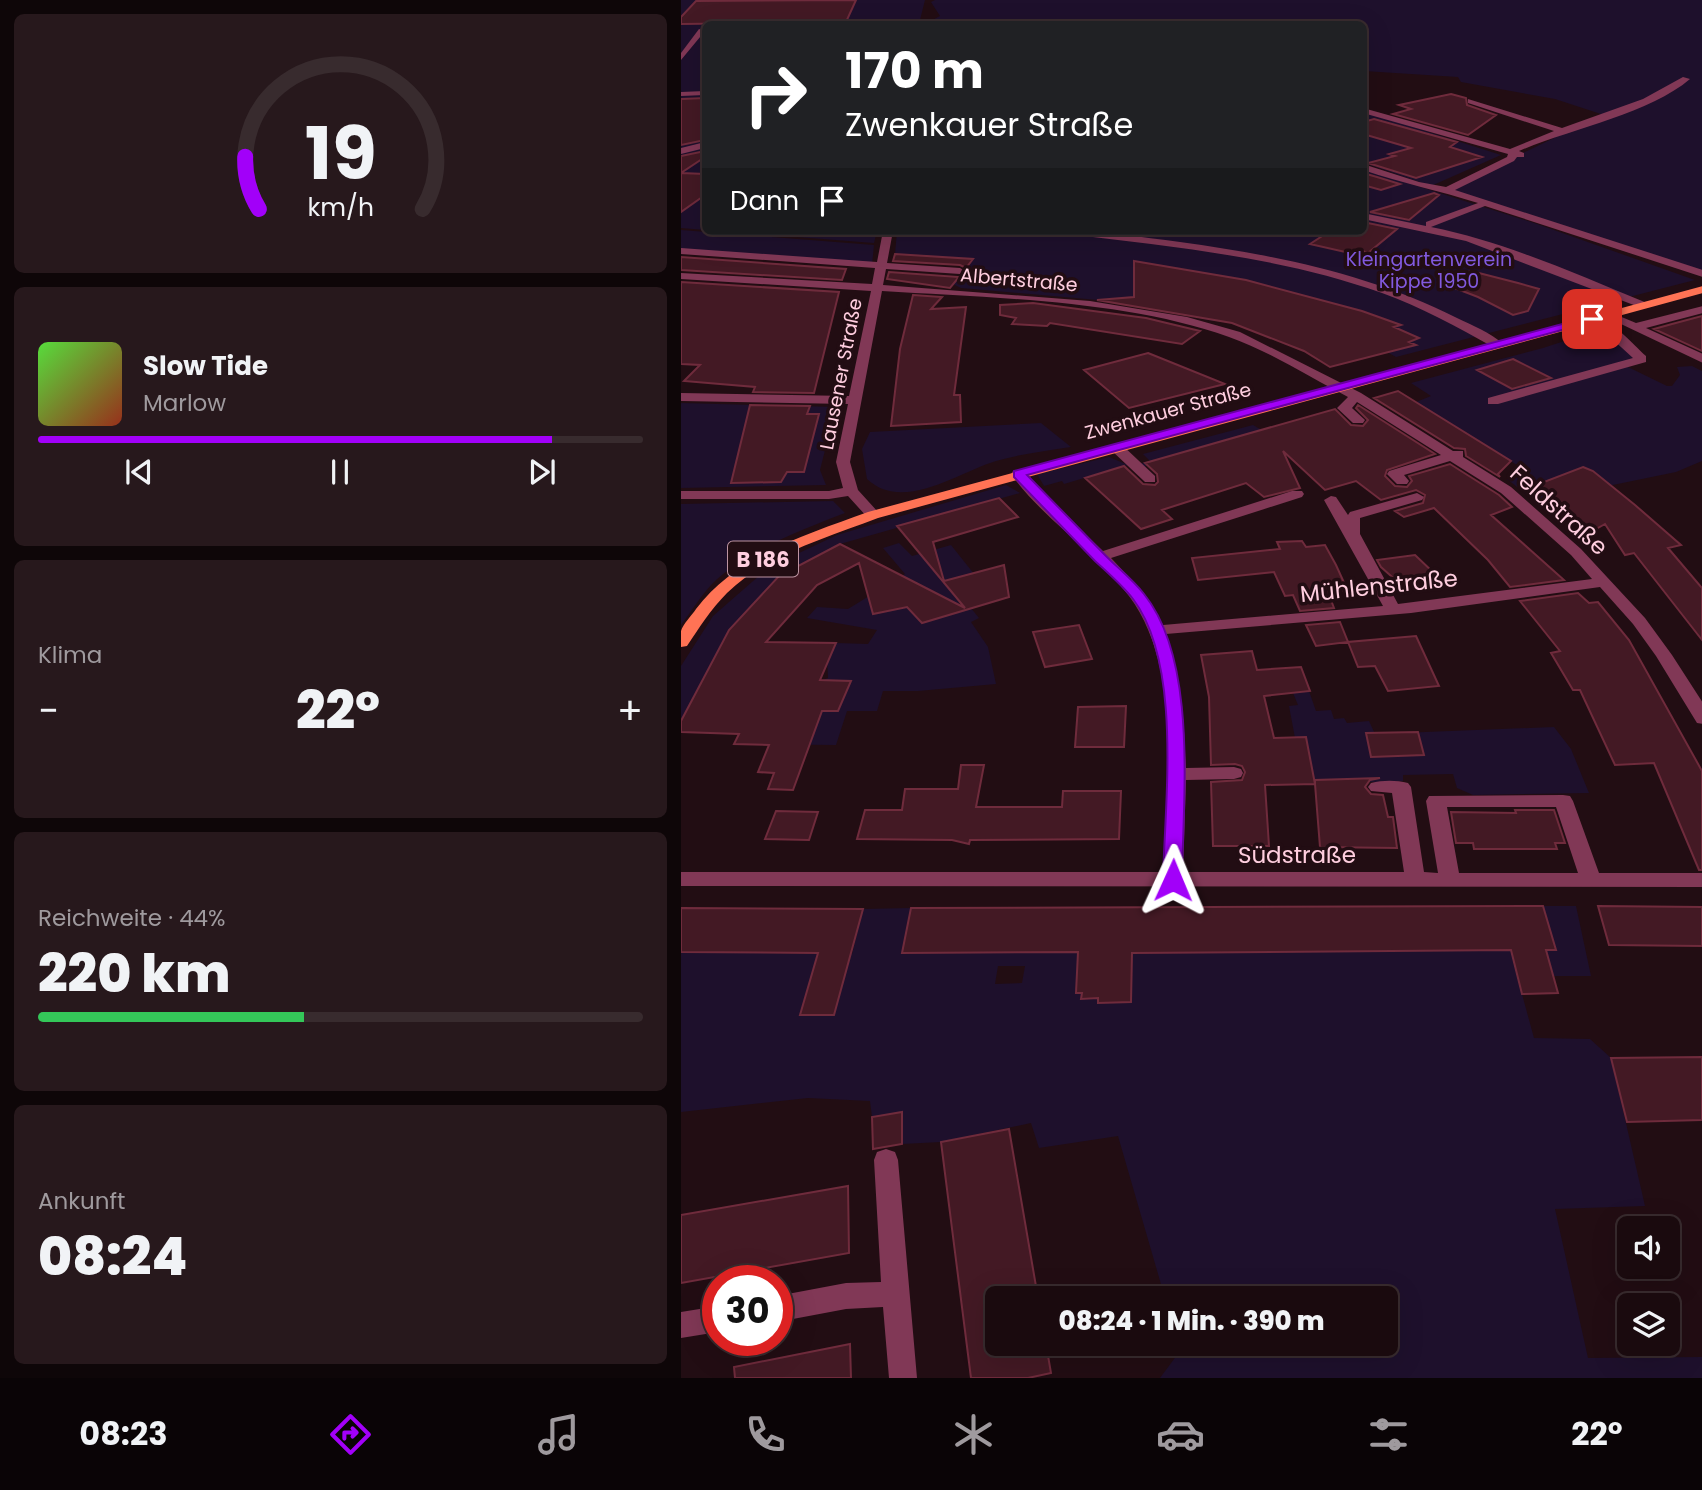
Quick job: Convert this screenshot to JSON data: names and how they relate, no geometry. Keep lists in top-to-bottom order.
{
  "streets": {
    "main road": ["Zwenkauer Straße", "B 186"],
    "street": [
      "Albertstraße",
      "Lausener Straße",
      "Feldstraße",
      "Mühlenstraße",
      "Südstraße"
    ]
  },
  "crossings": [
    ["Albertstraße", "Lausener Straße"],
    ["Albertstraße", "Zwenkauer Straße"],
    ["Albertstraße", "Feldstraße"],
    ["Lausener Straße", "Zwenkauer Straße"],
    ["Zwenkauer Straße", "Feldstraße"],
    ["Feldstraße", "Mühlenstraße"]
  ],
  "parks": ["Kleingartenverein Kippe 1950"],
  "page": {
    "turn": ["170 m", "Zwenkauer Straße"],
    "then": "Dann",
    "song": ["Slow Tide", "Marlow"],
    "tile": [
      "Klima",
      ["Reichweite · 44%", "220 km"],
      ["Ankunft", "08:24"]
    ],
    "heat": ["−", "22°", "+"],
    "limit": "30",
    "trip": "08:24 · 1 Min. · 390 m",
    "tabs": ["08:23", "22°"],
    "gauge": ["19", "km/h"]
  }
}
